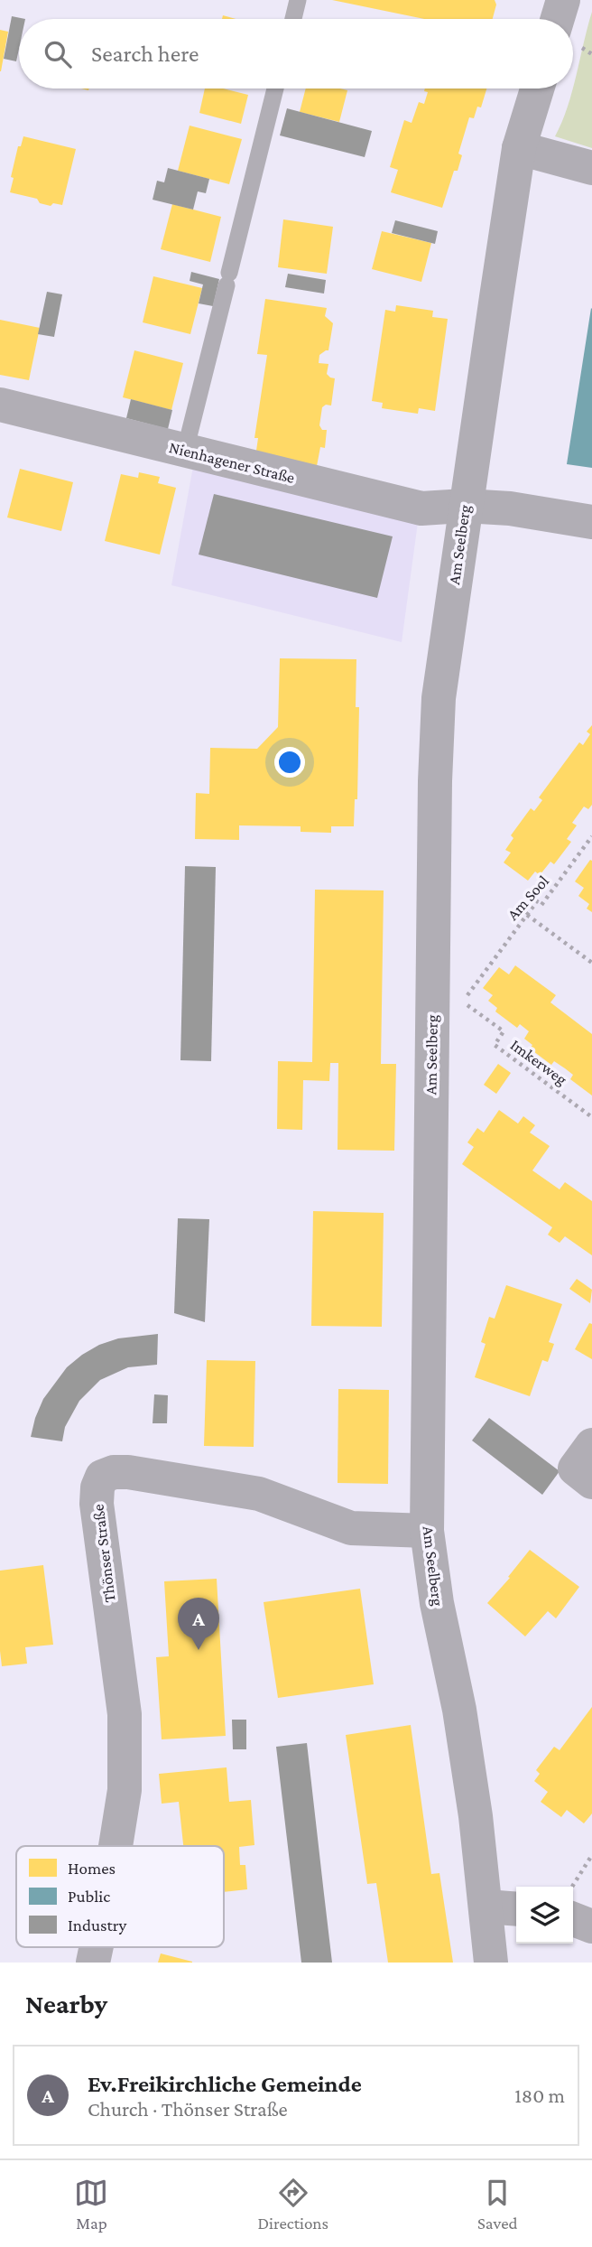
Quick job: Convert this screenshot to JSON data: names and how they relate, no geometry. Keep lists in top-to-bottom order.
{
  "streets": {
    "street": ["Nienhagener Straße", "Am Seelberg", "Thönser Straße"],
    "path": ["Am Sool", "Imkerweg"]
  },
  "crossings": [
    ["Nienhagener Straße", "Am Seelberg"],
    ["Am Seelberg", "Thönser Straße"],
    ["Am Sool", "Imkerweg"]
  ],
  "legend": ["Homes", "Public", "Industry"],
  "page": {
    "search": "Search here",
    "pins": "A",
    "heading": "Nearby",
    "list": [
      {
        "mark": "A",
        "name": "Ev.Freikirchliche Gemeinde",
        "note": "Church · Thönser Straße",
        "value": "180 m"
      }
    ],
    "nav": ["Map", "Directions", "Saved"]
  }
}
